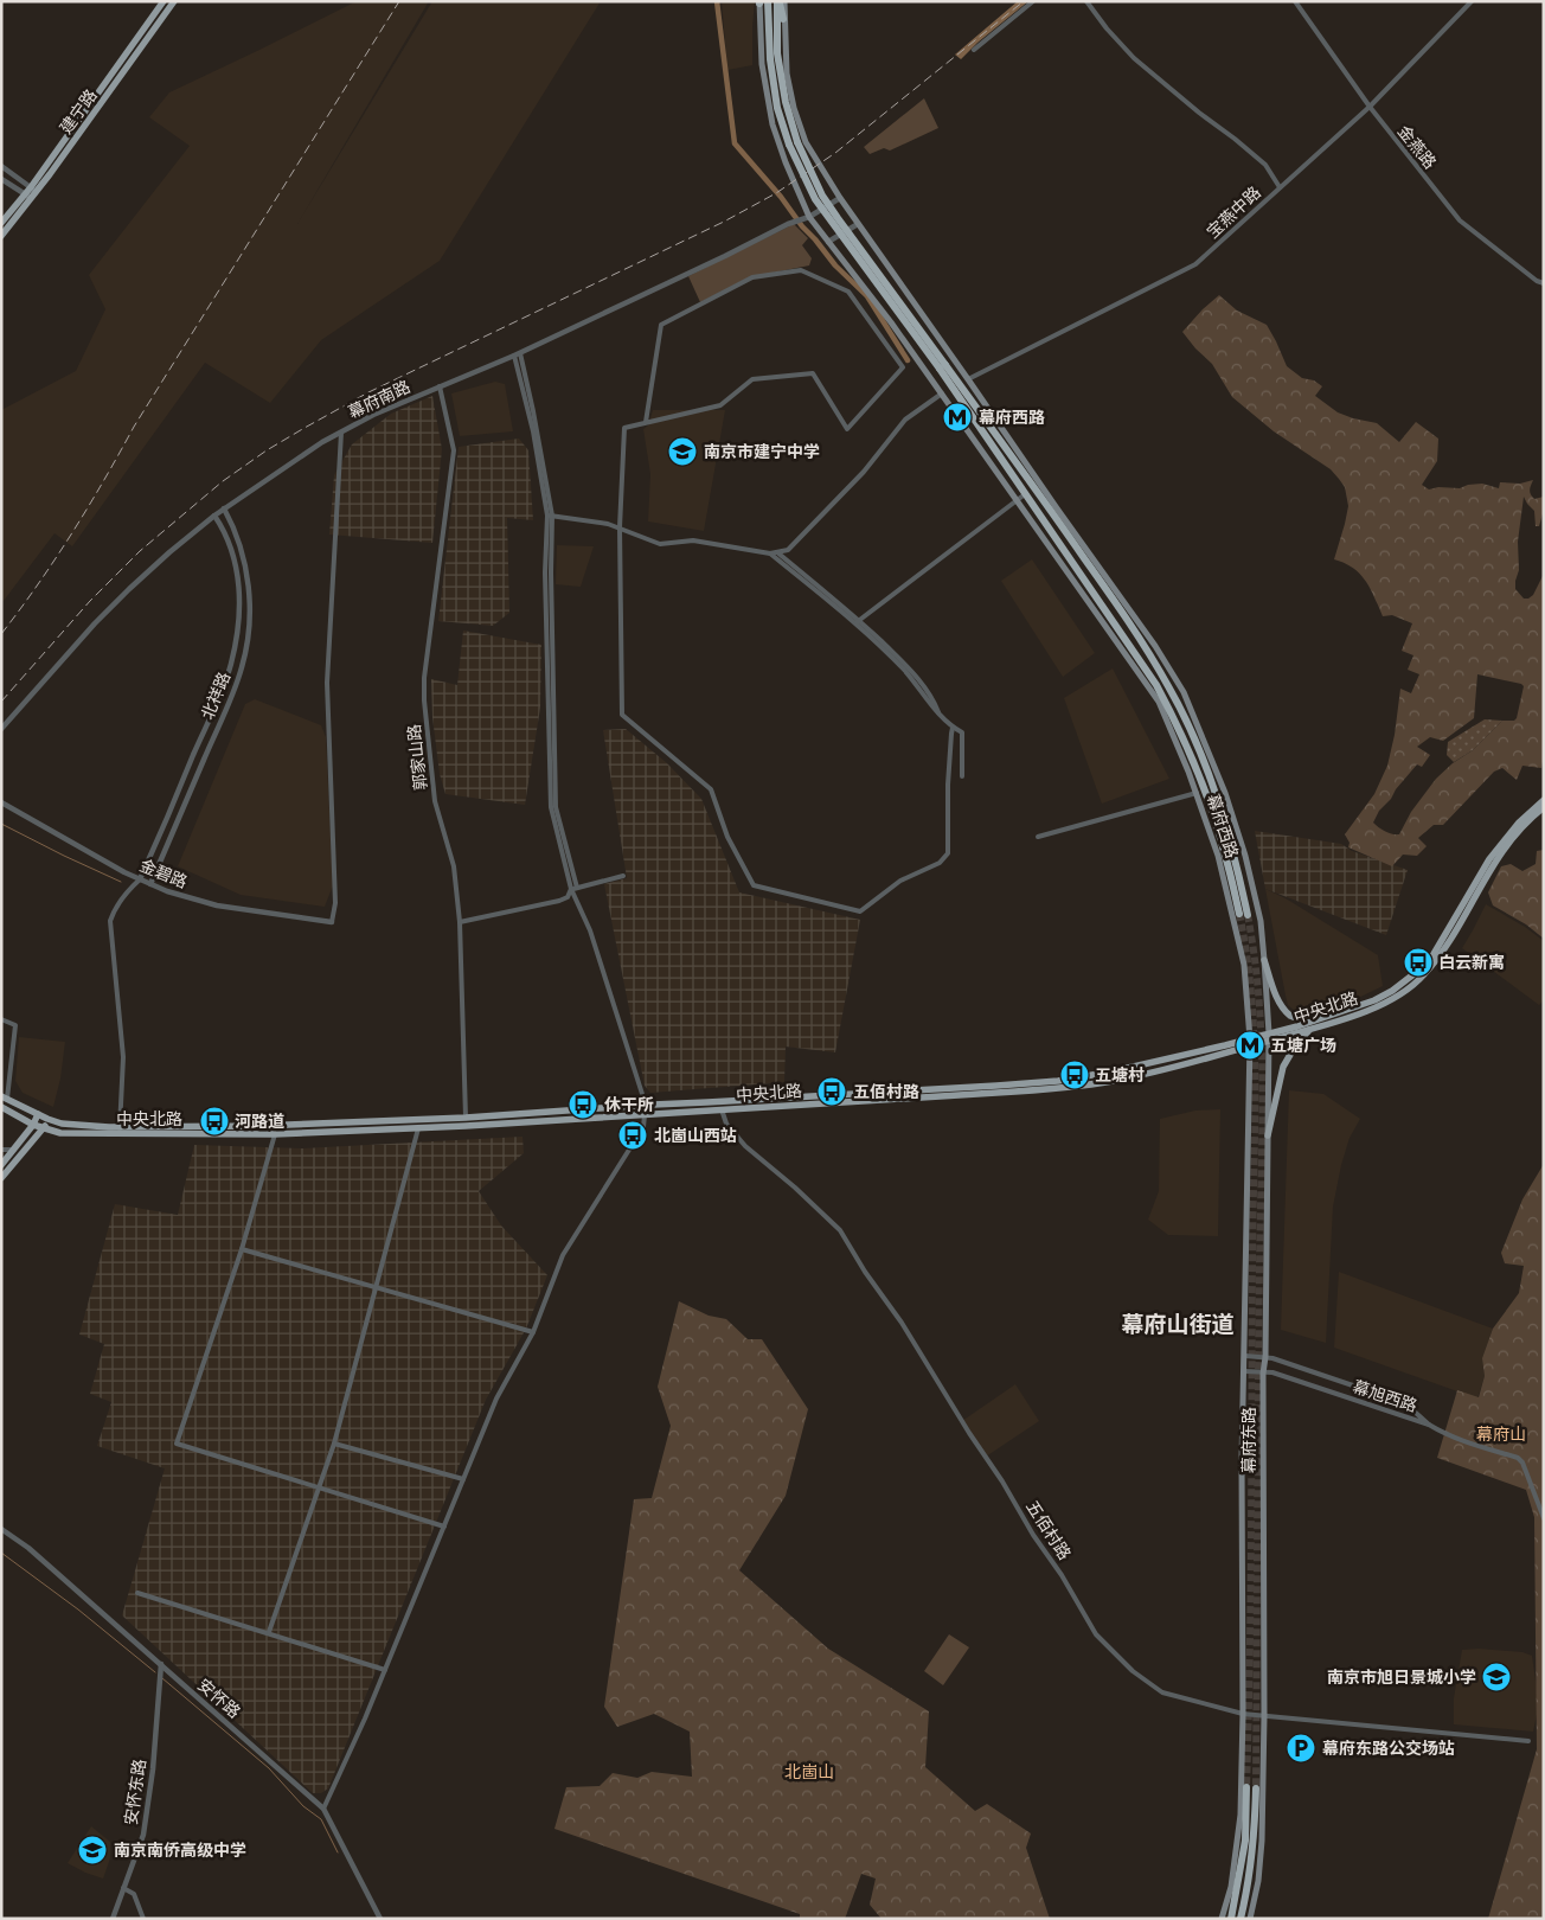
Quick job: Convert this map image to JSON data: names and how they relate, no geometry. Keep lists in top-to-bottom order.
{
  "streets": {
    "highway": ["幕府西路"],
    "main road": ["建宁路", "中央北路", "幕府东路"],
    "street": [
      "金燕路",
      "宝燕中路",
      "幕府南路",
      "北祥路",
      "郭家山路",
      "金碧路",
      "幕旭西路",
      "五佰村路",
      "安怀路",
      "安怀东路"
    ]
  },
  "crossings": [
    ["金燕路", "宝燕中路"],
    ["宝燕中路", "幕府西路"],
    ["幕府南路", "北祥路"],
    ["幕府南路", "郭家山路"],
    ["幕府南路", "幕府西路"],
    ["北祥路", "金碧路"],
    ["郭家山路", "中央北路"],
    ["幕府西路", "中央北路"],
    ["幕府西路", "幕府东路"],
    ["中央北路", "幕府东路"],
    ["中央北路", "五佰村路"],
    ["幕旭西路", "幕府东路"],
    ["幕府东路", "五佰村路"],
    ["安怀路", "安怀东路"]
  ],
  "districts": ["幕府山街道"],
  "parks": ["幕府山", "北崮山"],
  "places": {
    "metro station": ["幕府西路", "五塘广场"],
    "school or university": ["南京市建宁中学", "南京市旭日景城小学", "南京南侨高级中学"],
    "bus stop": [
      "白云新寓",
      "五塘村",
      "五佰村路",
      "休干所",
      "河路道",
      "北崮山西站"
    ],
    "parking": ["幕府东路公交场站"]
  }
}
